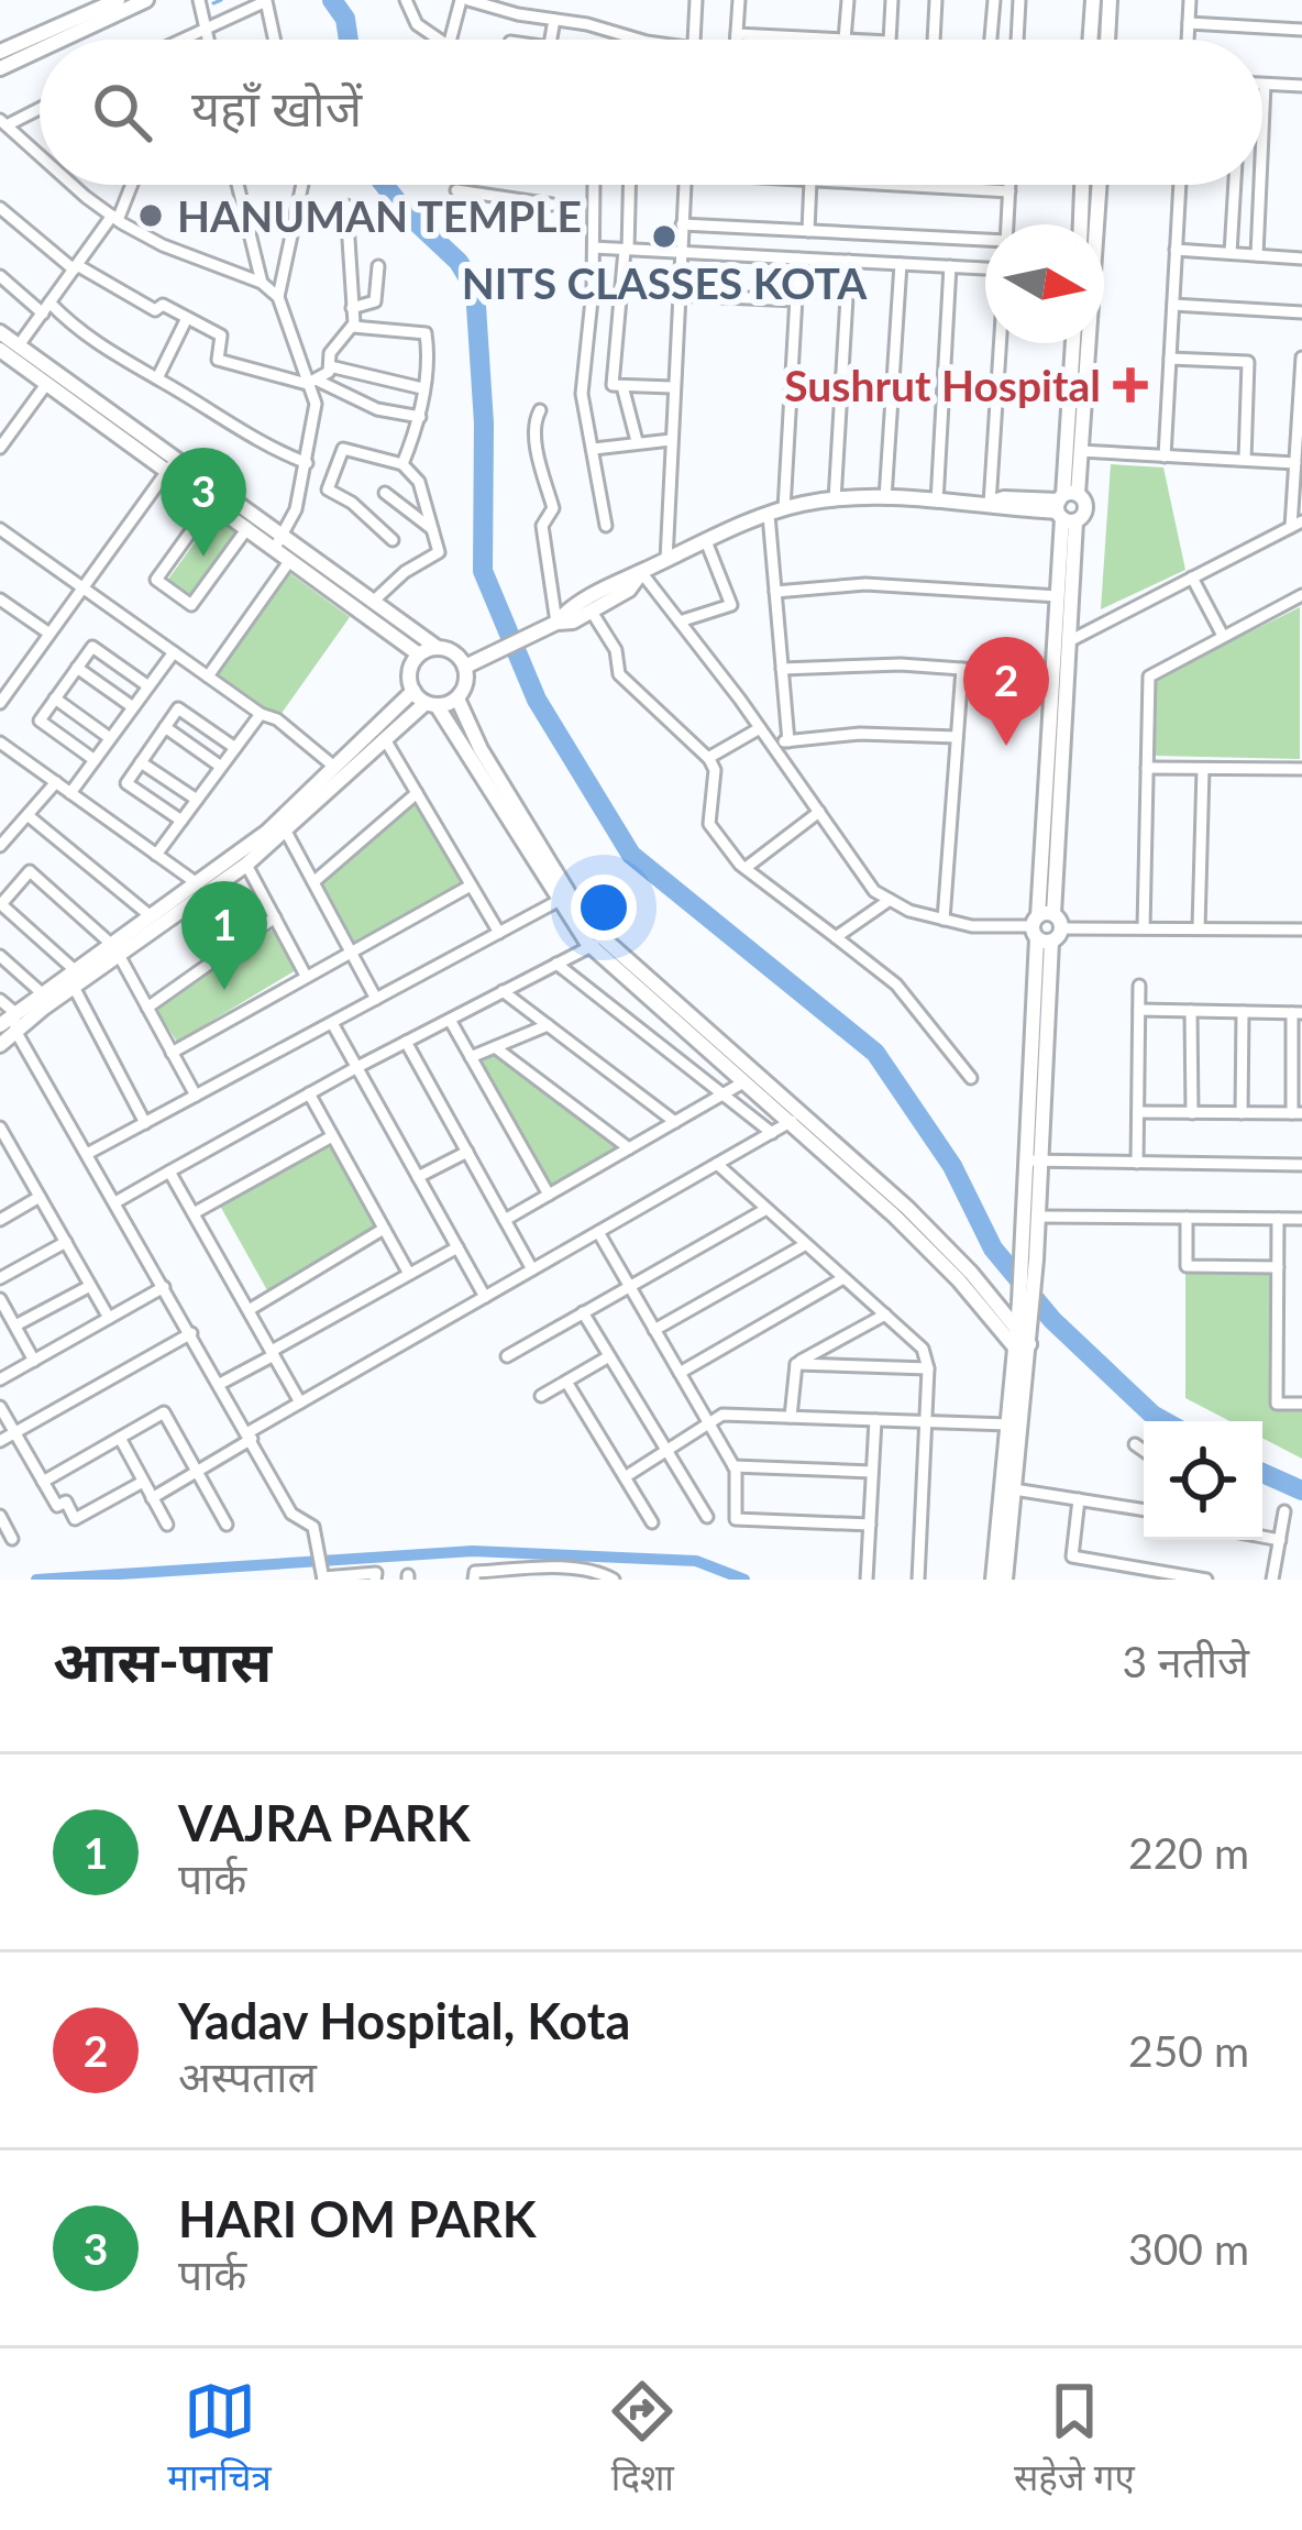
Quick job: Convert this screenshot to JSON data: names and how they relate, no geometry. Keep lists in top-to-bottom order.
{
  "places": {
    "other": ["HANUMAN TEMPLE", "NITS CLASSES KOTA"],
    "health": ["Sushrut Hospital"]
  },
  "north": "right",
  "page": {
    "search": "यहाँ खोजें",
    "pins": ["3", "2", "1"],
    "heading": ["आस-पास", "3 नतीजे"],
    "list": [
      {
        "mark": "1",
        "name": "VAJRA PARK",
        "note": "पार्क",
        "value": "220 m"
      },
      {
        "mark": "2",
        "name": "Yadav Hospital, Kota",
        "note": "अस्पताल",
        "value": "250 m"
      },
      {
        "mark": "3",
        "name": "HARI OM PARK",
        "note": "पार्क",
        "value": "300 m"
      }
    ],
    "nav": ["मानचित्र", "दिशा", "सहेजे गए"]
  }
}
